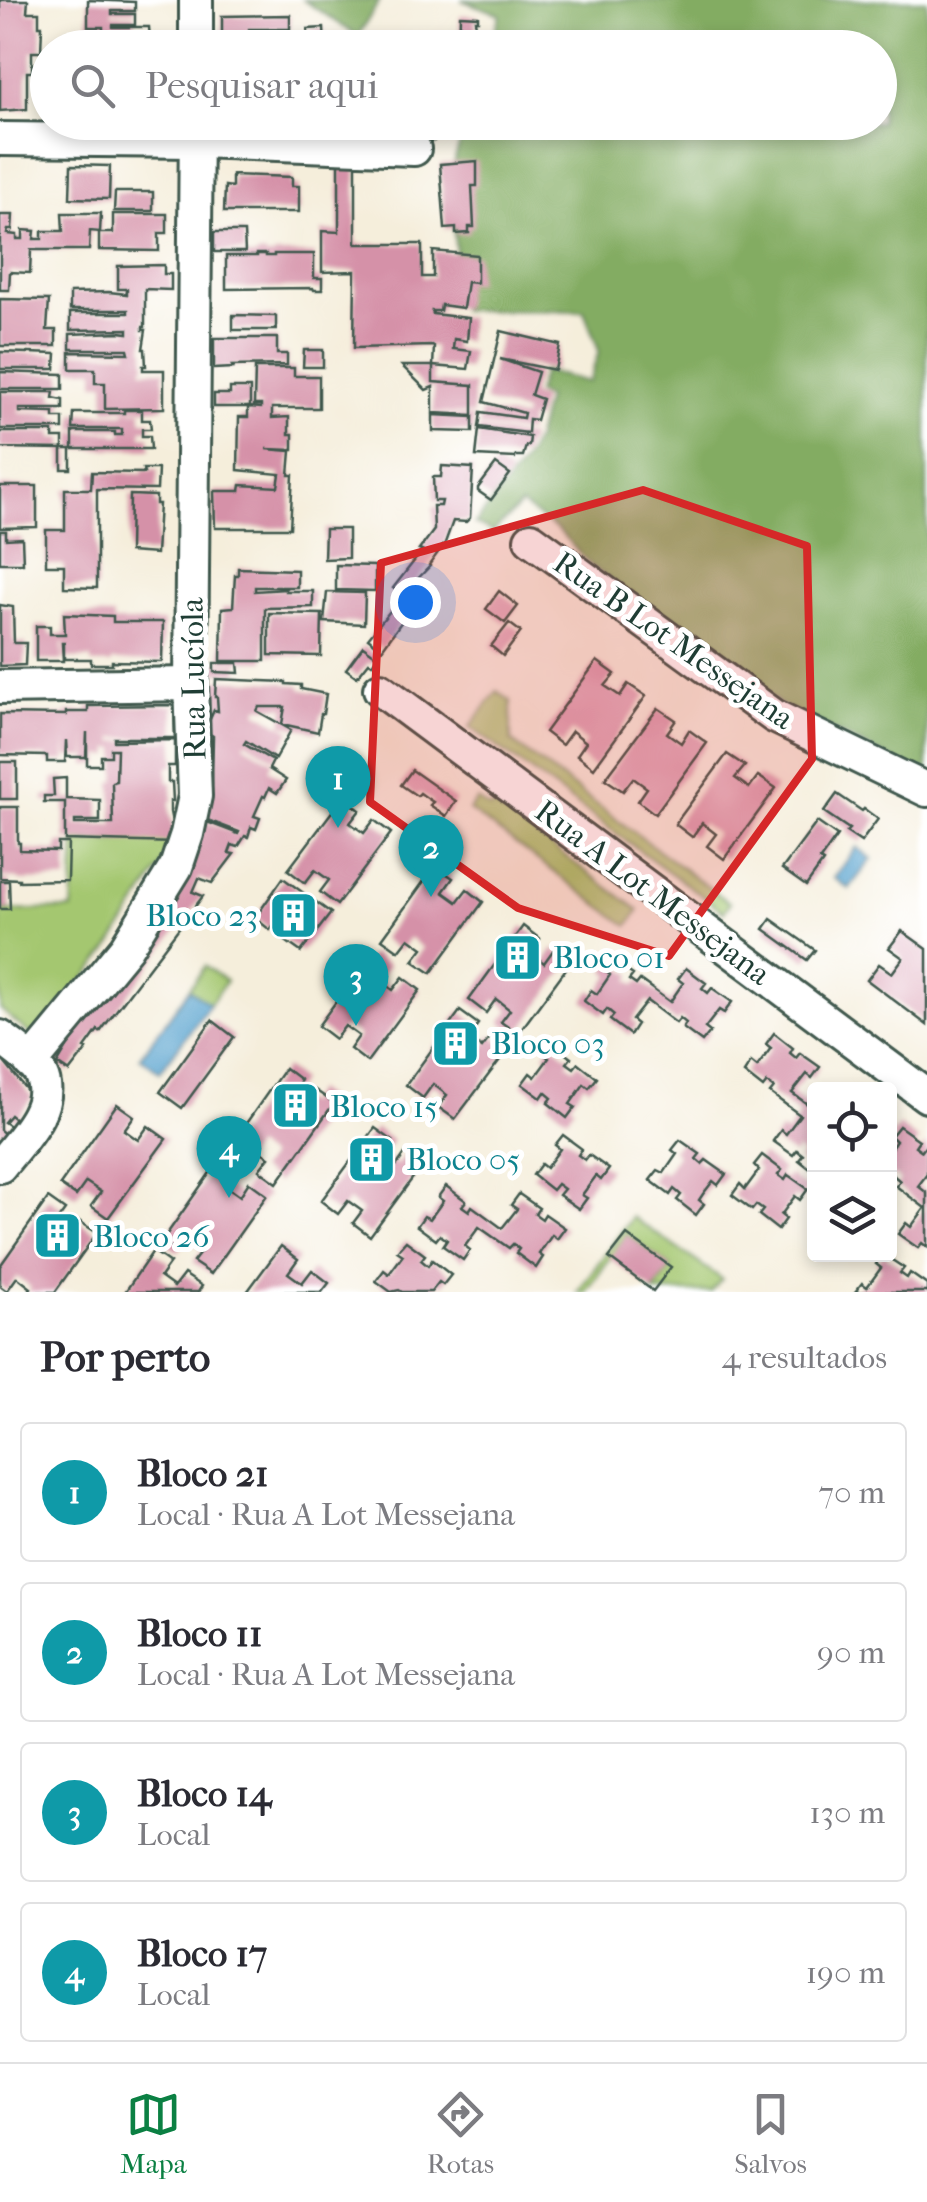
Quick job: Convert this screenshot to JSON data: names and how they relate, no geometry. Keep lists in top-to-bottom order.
{
  "streets": {
    "street": ["Rua B Lot Messejana", "Rua Lucíola", "Rua A Lot Messejana"]
  },
  "places": {
    "building": [
      "Bloco 23",
      "Bloco 01",
      "Bloco 03",
      "Bloco 15",
      "Bloco 05",
      "Bloco 26"
    ]
  },
  "page": {
    "search": "Pesquisar aqui",
    "pins": [
      "1",
      "2",
      "3",
      "4"
    ],
    "heading": ["Por perto", "4 resultados"],
    "list": [
      {
        "mark": "1",
        "name": "Bloco 21",
        "note": "Local · Rua A Lot Messejana",
        "value": "70 m"
      },
      {
        "mark": "2",
        "name": "Bloco 11",
        "note": "Local · Rua A Lot Messejana",
        "value": "90 m"
      },
      {
        "mark": "3",
        "name": "Bloco 14",
        "note": "Local",
        "value": "130 m"
      },
      {
        "mark": "4",
        "name": "Bloco 17",
        "note": "Local",
        "value": "190 m"
      }
    ],
    "nav": ["Mapa", "Rotas", "Salvos"]
  }
}
